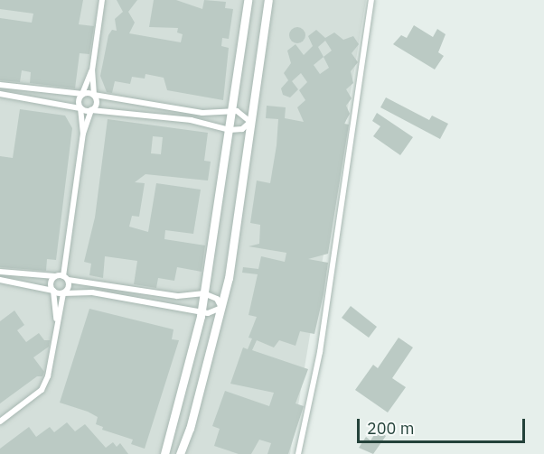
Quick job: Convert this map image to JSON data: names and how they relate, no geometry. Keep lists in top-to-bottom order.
{
  "scale_bar": "200 m"
}
